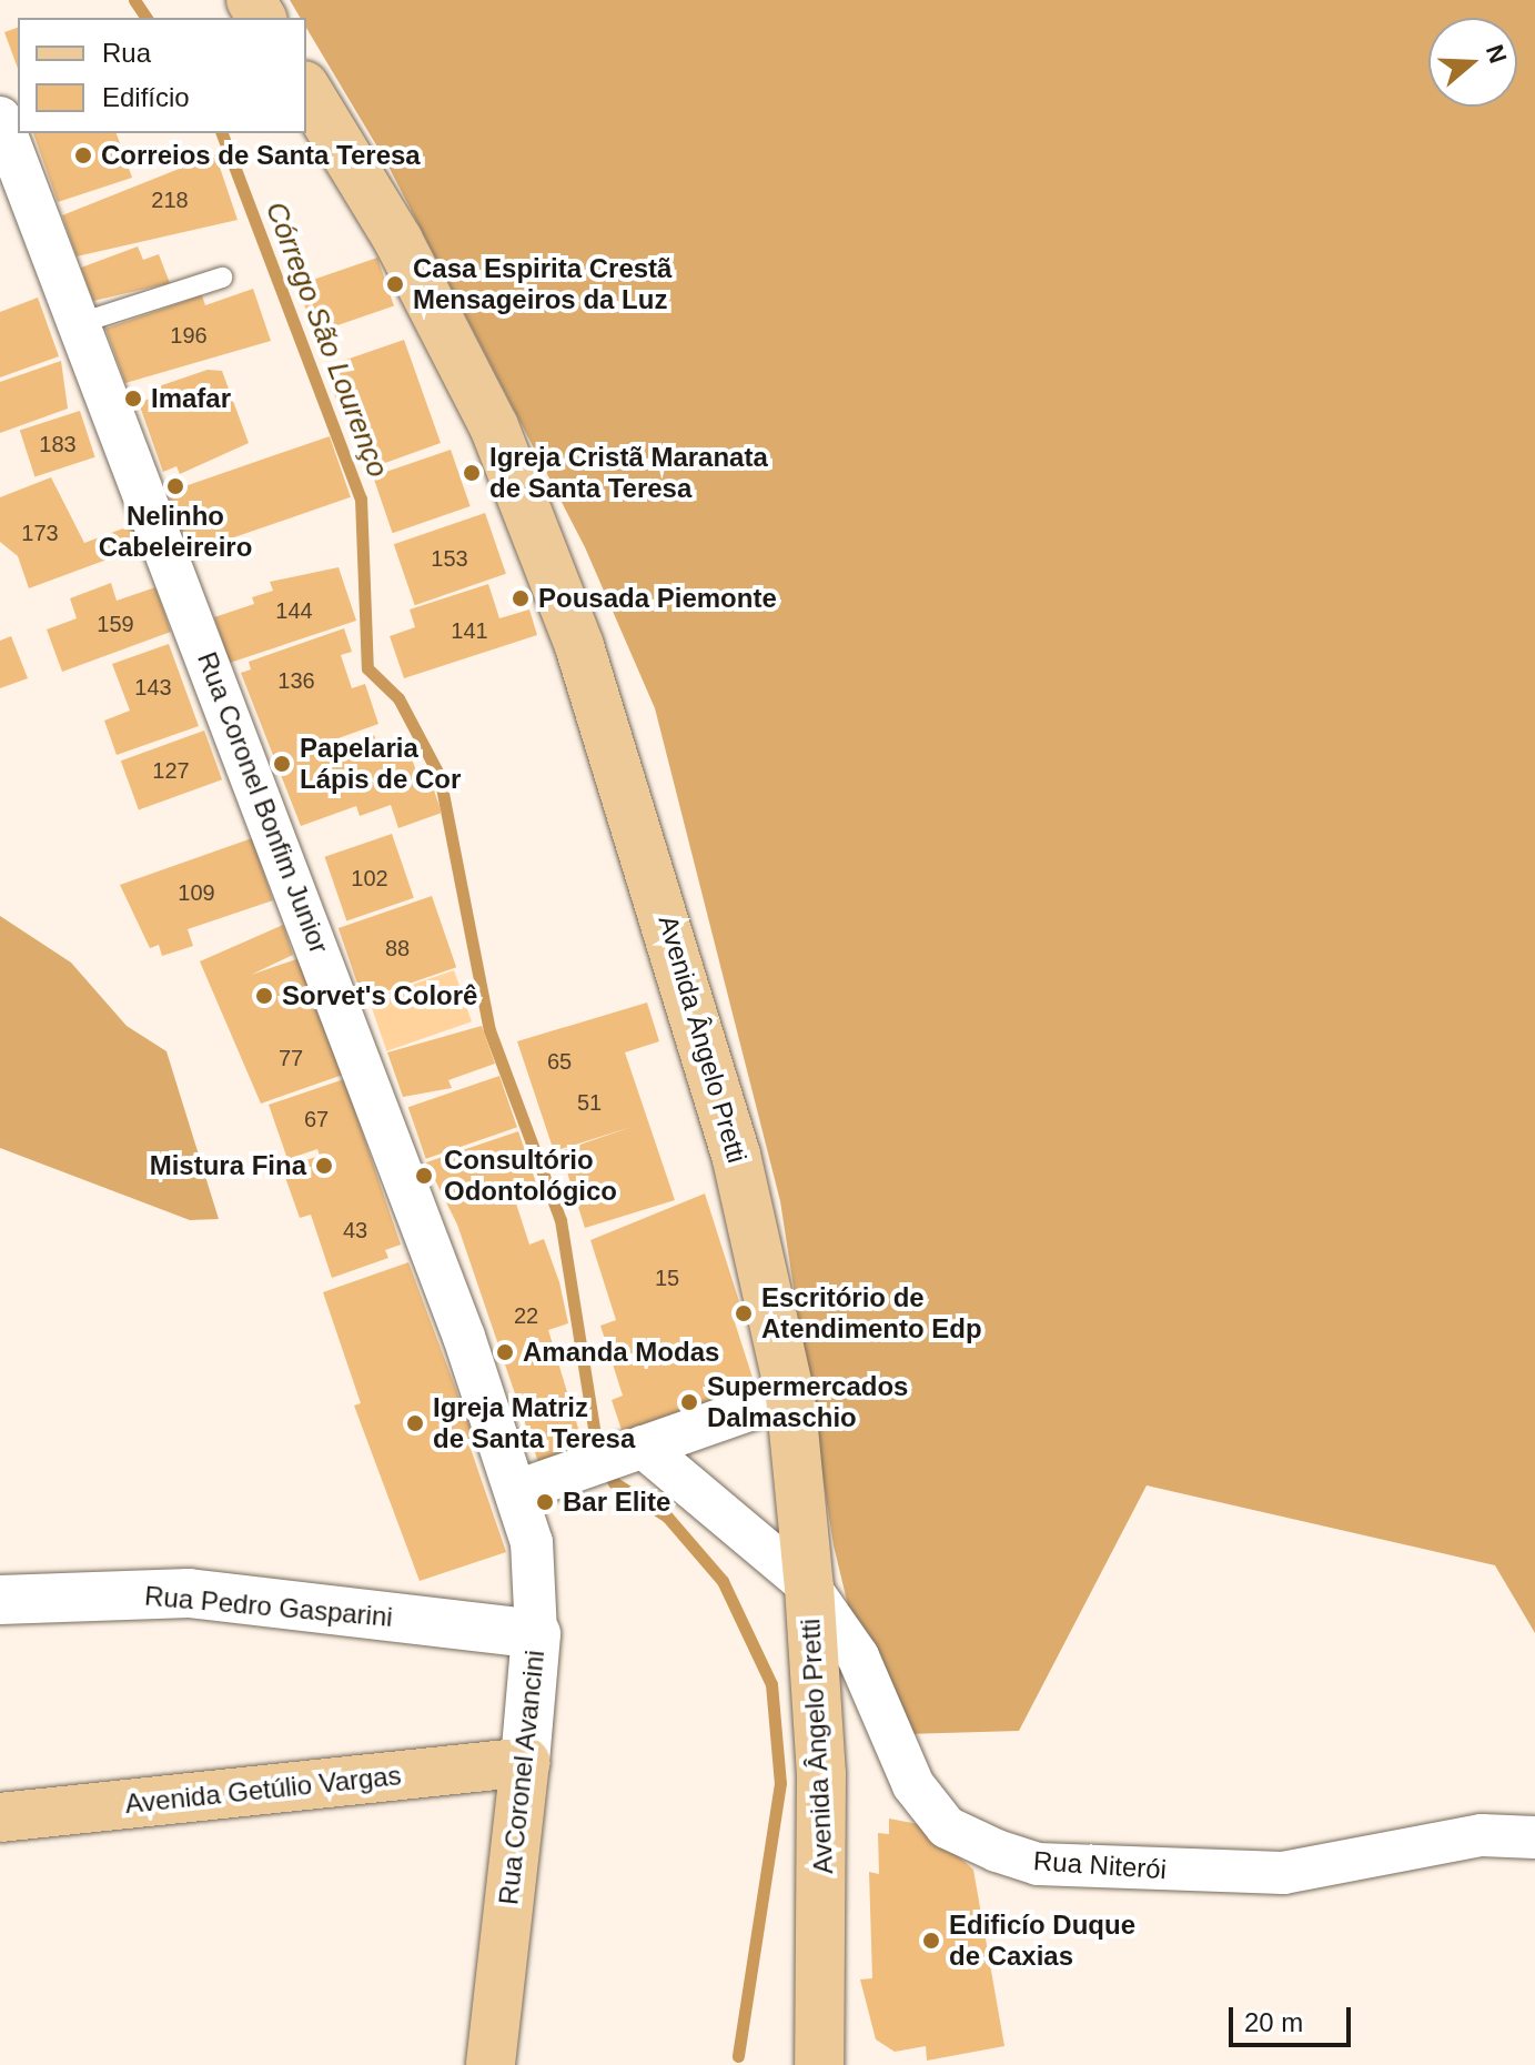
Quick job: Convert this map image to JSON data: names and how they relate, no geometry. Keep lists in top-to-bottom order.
{
  "streets": {
    "main road": ["Avenida Ângelo Pretti", "Rua Coronel Avancini", "Avenida Getúlio Vargas"],
    "street": ["Rua Coronel Bonfim Junior", "Rua Pedro Gasparini", "Rua Niterói"]
  },
  "crossings": [
    ["Rua Coronel Bonfim Junior", "Rua Coronel Avancini"],
    ["Avenida Ângelo Pretti", "Rua Niterói"],
    ["Rua Pedro Gasparini", "Rua Coronel Avancini"],
    ["Rua Coronel Avancini", "Avenida Getúlio Vargas"]
  ],
  "water": ["Córrego São Lourenço"],
  "places": [
    "Correios de Santa Teresa",
    "Casa Espirita Crestã Mensageiros da Luz",
    "Imafar",
    "Igreja Cristã Maranata de Santa Teresa",
    "Nelinho Cabeleireiro",
    "Pousada Piemonte",
    "Papelaria Lápis de Cor",
    "Sorvet's Colorê",
    "Mistura Fina",
    "Consultório Odontológico",
    "Escritório de Atendimento Edp",
    "Amanda Modas",
    "Supermercados Dalmaschio",
    "Igreja Matriz de Santa Teresa",
    "Bar Elite",
    "Edificío Duque de Caxias"
  ],
  "house_numbers": [
    "218",
    "196",
    "183",
    "173",
    "153",
    "144",
    "159",
    "141",
    "136",
    "143",
    "127",
    "102",
    "109",
    "88",
    "77",
    "65",
    "51",
    "67",
    "43",
    "15",
    "22"
  ],
  "legend": ["Rua", "Edifício"],
  "scale_bar": "20 m",
  "north": "right"
}
